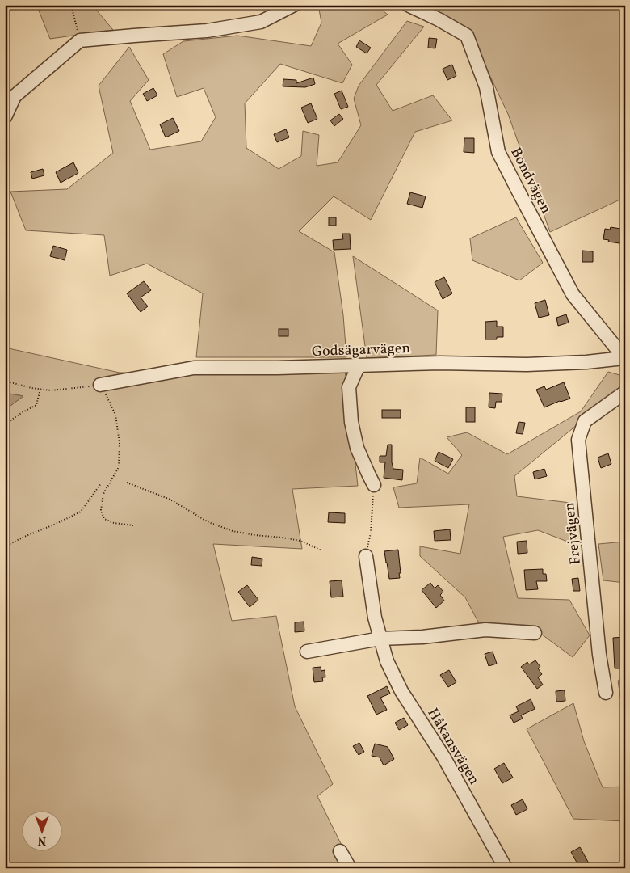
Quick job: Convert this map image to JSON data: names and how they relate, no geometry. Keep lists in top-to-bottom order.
{
  "streets": {
    "street": [
      "Bondvägen",
      "Godsägarvägen",
      "Frejvägen",
      "Håkansvägen"
    ]
  },
  "crossings": [
    ["Bondvägen", "Godsägarvägen"]
  ],
  "north": "bottom"
}
